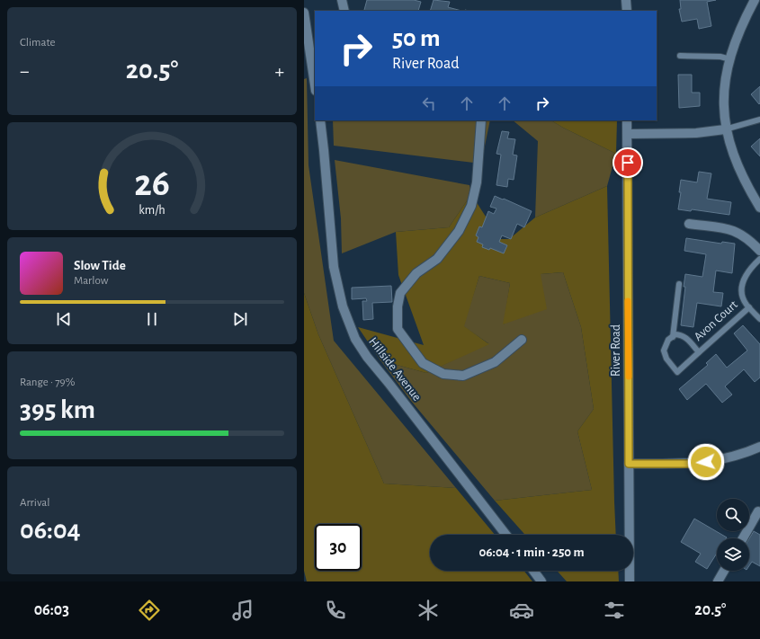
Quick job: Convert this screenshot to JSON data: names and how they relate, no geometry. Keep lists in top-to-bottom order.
{
  "streets": {
    "street": ["River Road", "Hillside Avenue"],
    "lane": ["Avon Court"]
  },
  "page": {
    "tile": [
      "Climate",
      ["Range · 79%", "395 km"],
      ["Arrival", "06:04"]
    ],
    "turn": ["50 m", "River Road"],
    "heat": ["−", "20.5°", "+"],
    "song": ["Slow Tide", "Marlow"],
    "limit": "30",
    "trip": "06:04 · 1 min · 250 m",
    "tabs": ["06:03", "20.5°"],
    "gauge": ["26", "km/h"]
  }
}
